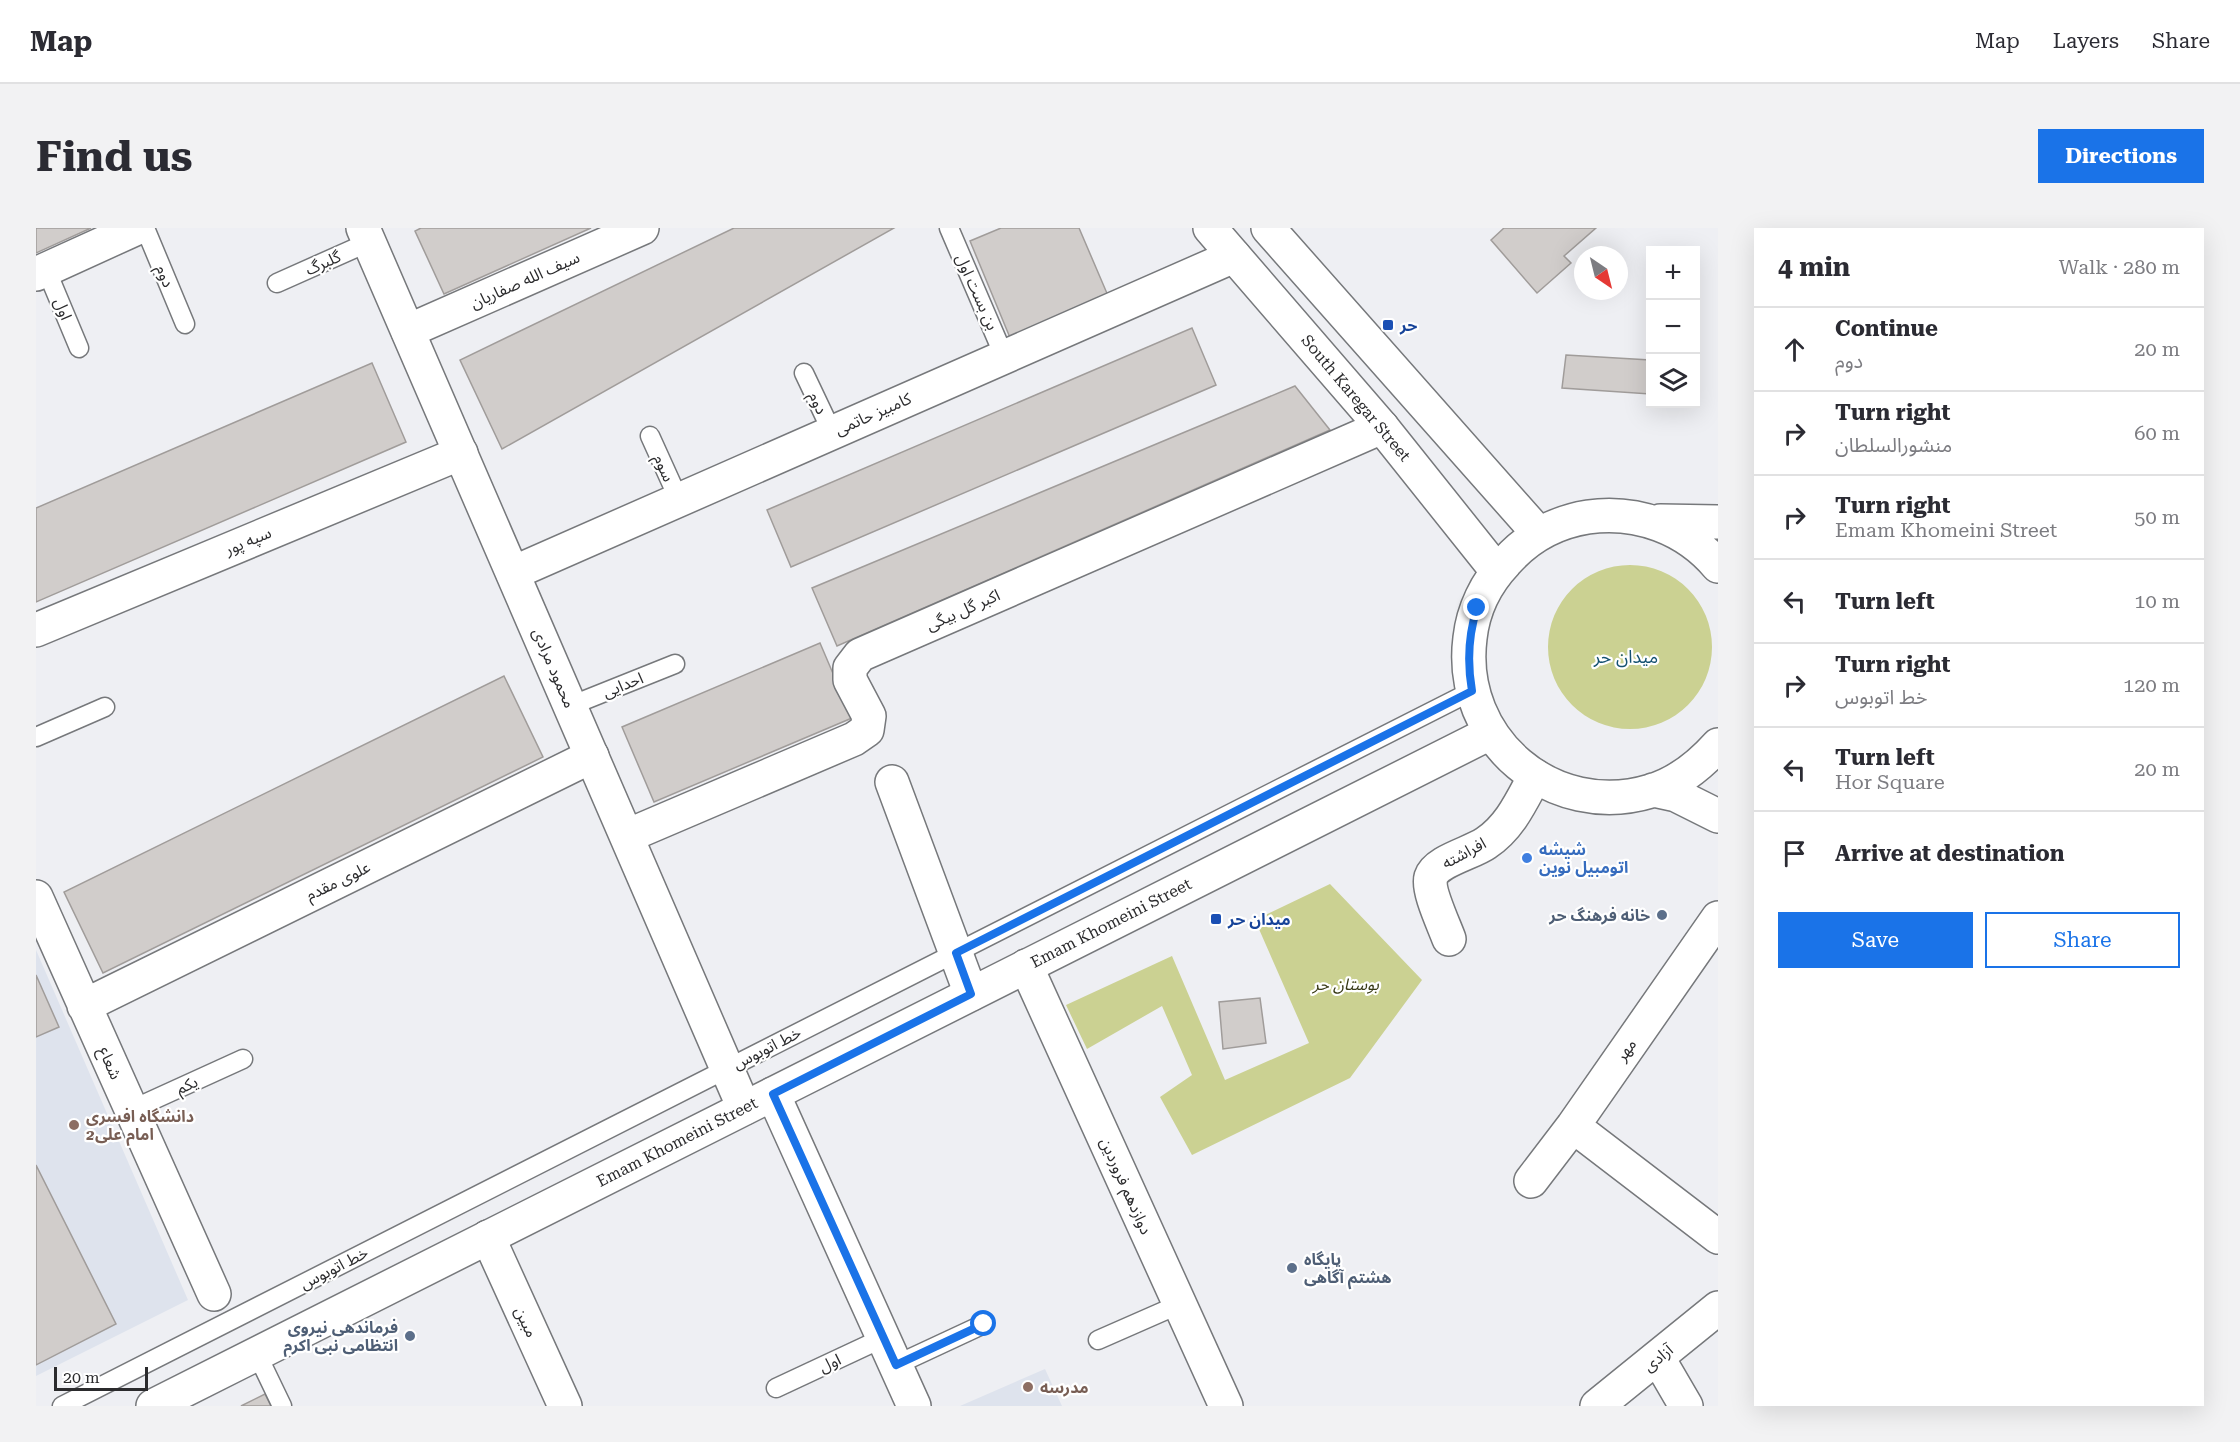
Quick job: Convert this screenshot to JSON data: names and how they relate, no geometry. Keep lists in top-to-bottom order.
{
  "streets": {
    "street": [
      "سیف الله صفاریان",
      "South Karegar Street",
      "کامبیز حاتمی",
      "سپه پور",
      "اکبر گل بیگی",
      "محمود مرادی",
      "افراشته",
      "علوی مقدم",
      "Emam Khomeini Street",
      "مهر",
      "شعاع",
      "دوازدهم فروردین",
      "مبین",
      "آزادی"
    ],
    "lane": [
      "گلبرگ",
      "دوم",
      "بن بست اول",
      "اول",
      "سوم",
      "احدایی",
      "خط اتوبوس",
      "یکم"
    ]
  },
  "crossings": [
    ["گلبرگ", "محمود مرادی"],
    ["دوم", "کامبیز حاتمی"],
    ["سیف الله صفاریان", "محمود مرادی"],
    ["بن بست اول", "کامبیز حاتمی"],
    ["South Karegar Street", "کامبیز حاتمی"],
    ["South Karegar Street", "اکبر گل بیگی"],
    ["کامبیز حاتمی", "سوم"],
    ["کامبیز حاتمی", "محمود مرادی"],
    ["سپه پور", "محمود مرادی"],
    ["اکبر گل بیگی", "محمود مرادی"],
    ["محمود مرادی", "احدایی"],
    ["محمود مرادی", "علوی مقدم"],
    ["محمود مرادی", "Emam Khomeini Street"],
    ["محمود مرادی", "خط اتوبوس"],
    ["علوی مقدم", "شعاع"],
    ["Emam Khomeini Street", "دوازدهم فروردین"],
    ["Emam Khomeini Street", "مبین"],
    ["شعاع", "یکم"]
  ],
  "districts": ["میدان حر"],
  "parks": ["بوستان حر"],
  "places": {
    "transit": ["حر", "میدان حر"],
    "other": [
      "شیشه اتومبیل نوین",
      "خانه فرهنگ حر",
      "دانشگاه افسری امام علی2",
      "پایگاه هشتم آگاهی",
      "فرماندهی نیروی انتظامی نبی اکرم",
      "مدرسه"
    ]
  },
  "scale_bar": "20 m",
  "north": "bottom right",
  "page": {
    "header": "Map",
    "nav": ["Map", "Layers", "Share"],
    "buttons": [
      "Directions",
      ["Save", "Share"]
    ],
    "title": "Find us",
    "heading": ["4 min", "Walk · 280 m"],
    "map_buttons": ["+", "−"],
    "list": [
      ["Continue", "دوم", "20 m"],
      ["Turn right", "منشورالسلطان", "60 m"],
      ["Turn right", "Emam Khomeini Street", "50 m"],
      ["Turn left", "10 m"],
      ["Turn right", "خط اتوبوس", "120 m"],
      ["Turn left", "Hor Square", "20 m"],
      "Arrive at destination"
    ],
    "scale": "20 m"
  }
}
